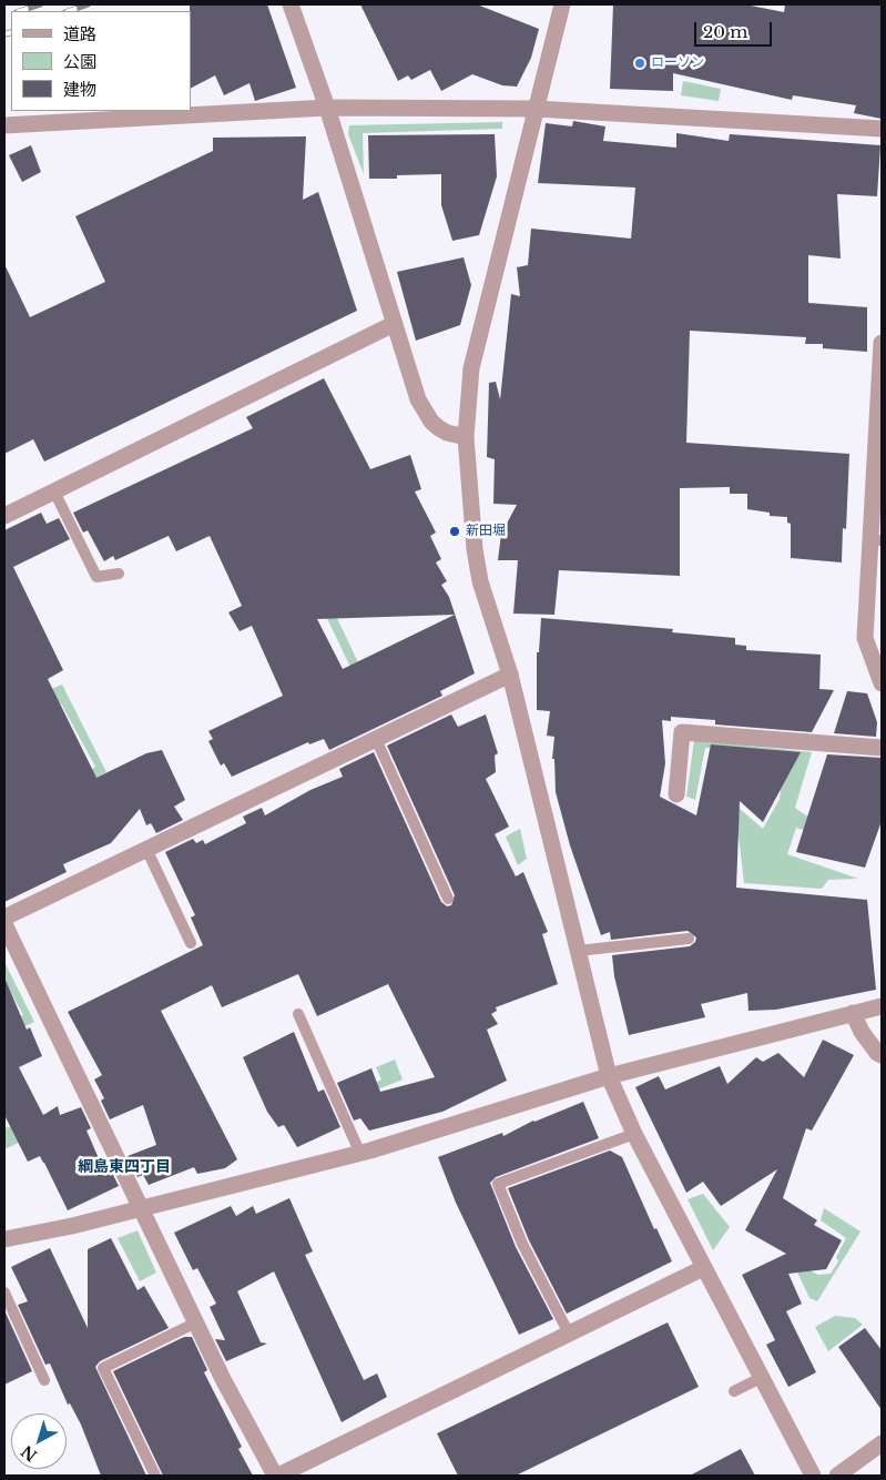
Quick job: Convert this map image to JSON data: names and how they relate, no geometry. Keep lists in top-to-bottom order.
{
  "districts": ["綱島東四丁目"],
  "places": ["ローソン", "新田堀"],
  "legend": ["道路", "公園", "建物"],
  "scale_bar": "20 m",
  "north": "bottom left"
}
